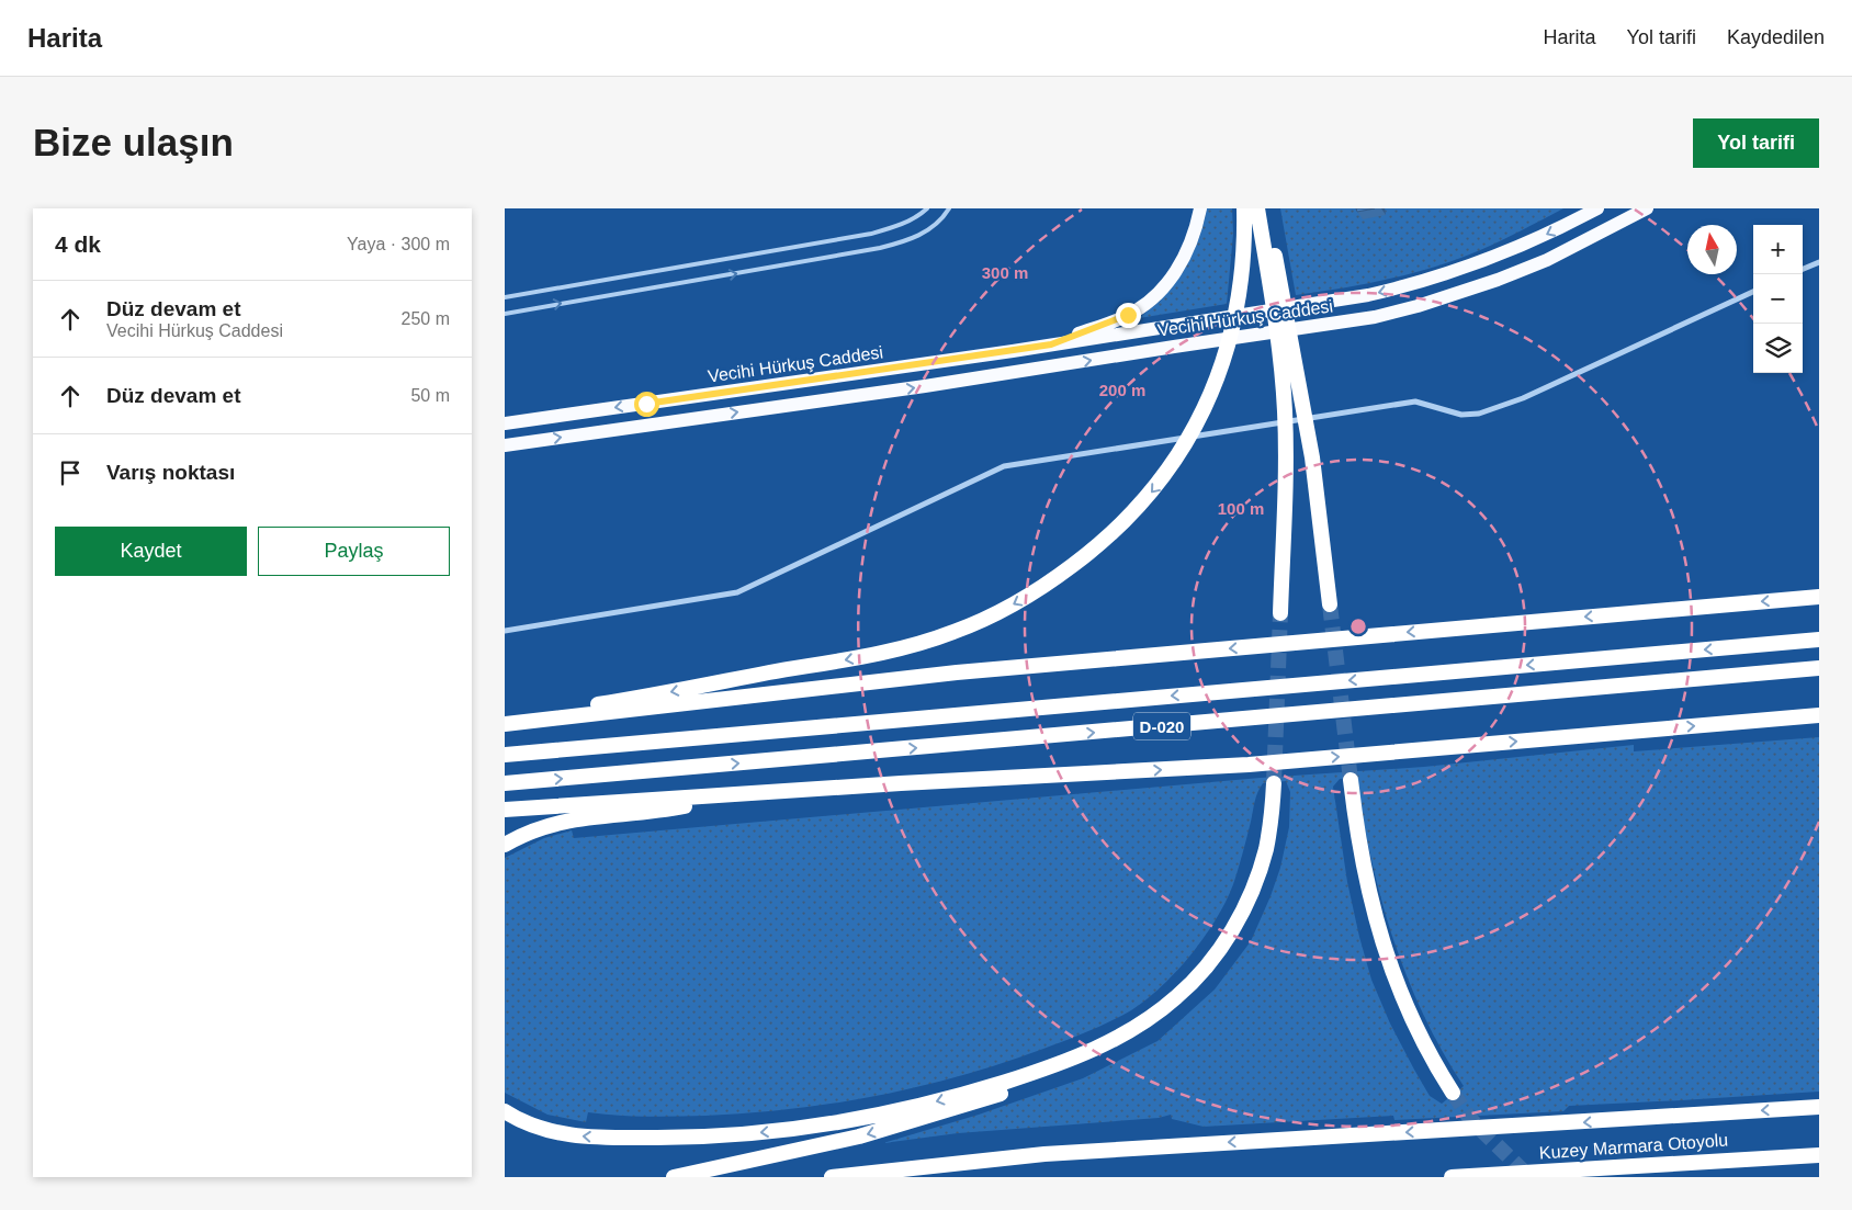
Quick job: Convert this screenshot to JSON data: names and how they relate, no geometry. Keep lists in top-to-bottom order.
{
  "streets": {
    "highway": ["D-020", "Kuzey Marmara Otoyolu"],
    "main road": ["Vecihi Hürkuş Caddesi"]
  },
  "north": "top",
  "page": {
    "header": "Harita",
    "nav": ["Harita", "Yol tarifi", "Kaydedilen"],
    "buttons": [
      "Yol tarifi",
      ["Kaydet", "Paylaş"]
    ],
    "title": "Bize ulaşın",
    "heading": ["4 dk", "Yaya · 300 m"],
    "map_buttons": ["+", "−"],
    "list": [
      ["Düz devam et", "Vecihi Hürkuş Caddesi", "250 m"],
      ["Düz devam et", "50 m"],
      "Varış noktası"
    ]
  },
  "rings": ["300 m", "200 m", "100 m"]
}
